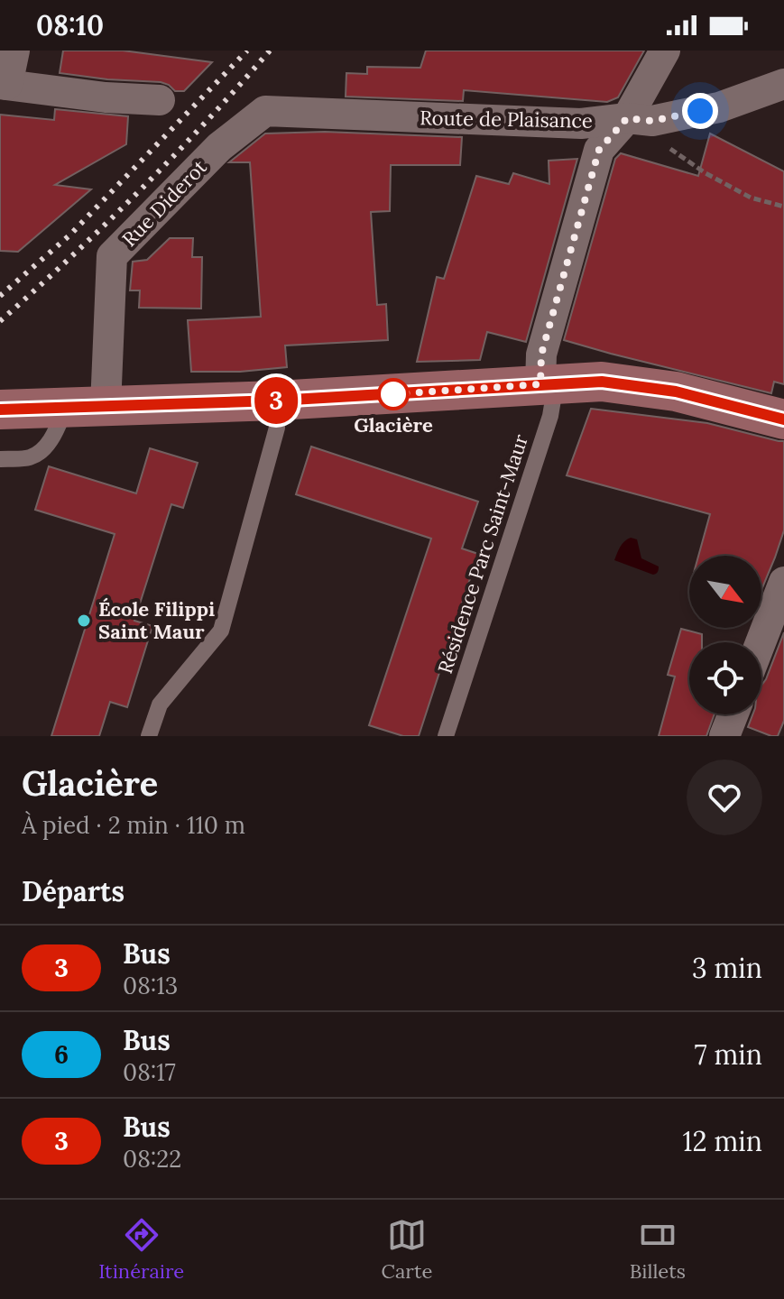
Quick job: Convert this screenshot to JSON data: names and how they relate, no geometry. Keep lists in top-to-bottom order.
{
  "streets": {
    "street": ["Route de Plaisance", "Rue Diderot"],
    "lane": ["Résidence Parc Saint-Maur"]
  },
  "crossings": [
    ["Route de Plaisance", "Rue Diderot"]
  ],
  "places": ["Glacière", "École Filippi Saint Maur"],
  "lines": ["bus line 3"],
  "north": "bottom right",
  "page": {
    "status": "08:10",
    "on_map": "3",
    "heading": [
      ["Glacière", "À pied · 2 min · 110 m"],
      "Départs"
    ],
    "list": [
      {
        "mark": "3",
        "name": "Bus",
        "note": "08:13",
        "value": "3 min"
      },
      {
        "mark": "6",
        "name": "Bus",
        "note": "08:17",
        "value": "7 min"
      },
      {
        "mark": "3",
        "name": "Bus",
        "note": "08:22",
        "value": "12 min"
      }
    ],
    "tabs": ["Itinéraire", "Carte", "Billets"]
  }
}
